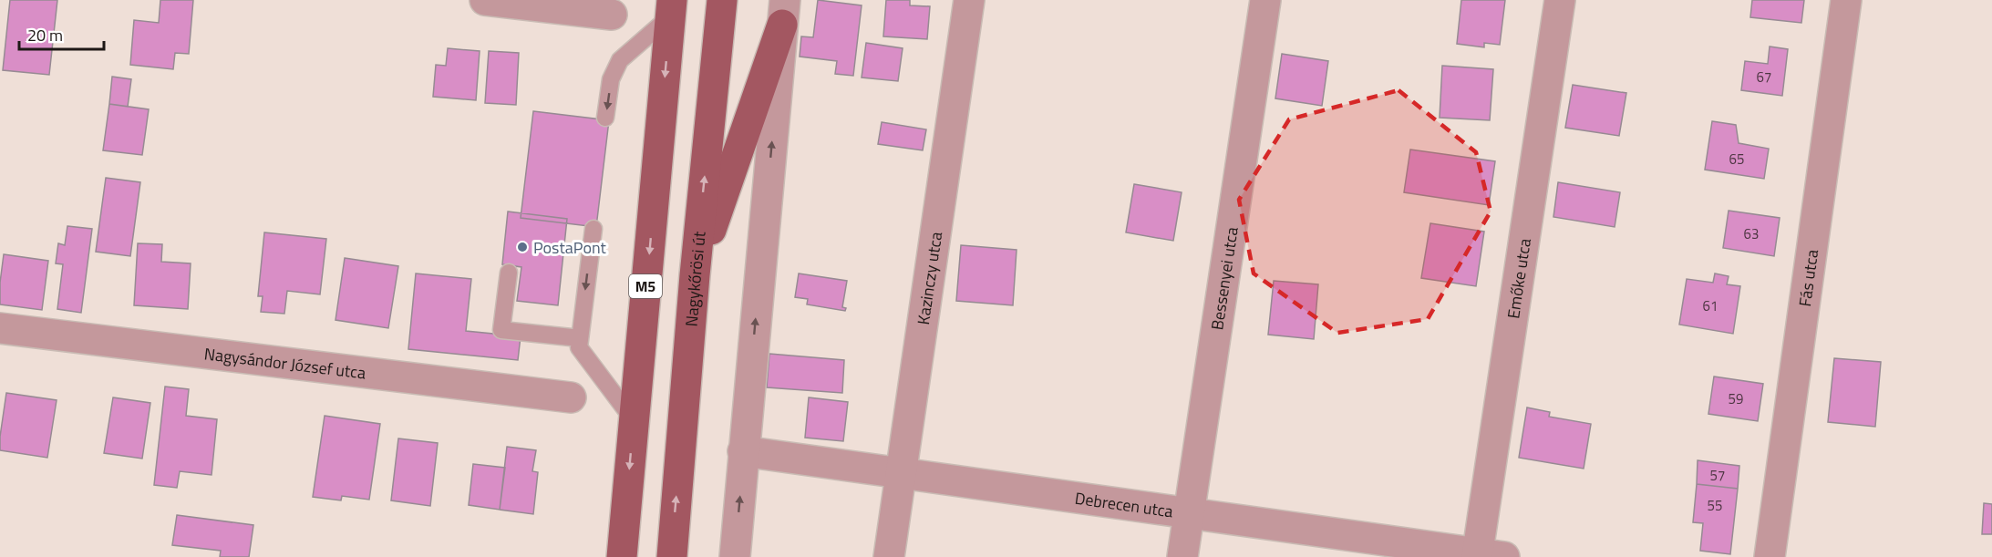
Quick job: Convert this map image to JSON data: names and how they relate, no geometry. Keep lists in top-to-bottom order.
{
  "streets": {
    "main road": ["Nagykőrösi út", "M5"],
    "street": [
      "Kazinczy utca",
      "Bessenyei utca",
      "Emőke utca",
      "Fás utca",
      "Nagysándor József utca",
      "Debrecen utca"
    ]
  },
  "crossings": [
    ["Kazinczy utca", "Debrecen utca"],
    ["Bessenyei utca", "Debrecen utca"],
    ["Emőke utca", "Debrecen utca"]
  ],
  "places": ["PostaPont"],
  "house_numbers": [
    "67",
    "65",
    "63",
    "61",
    "59",
    "57",
    "55"
  ],
  "scale_bar": "20 m"
}
